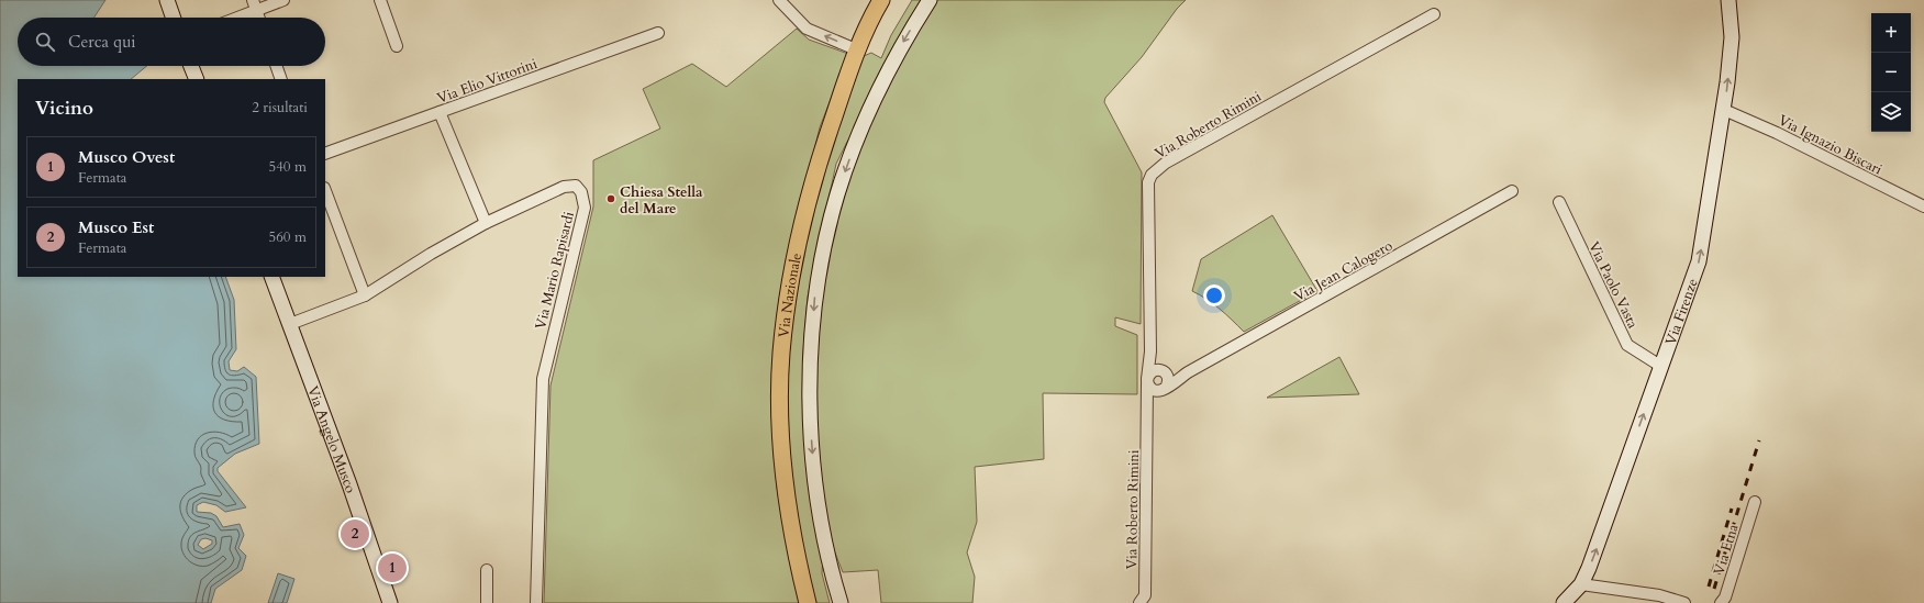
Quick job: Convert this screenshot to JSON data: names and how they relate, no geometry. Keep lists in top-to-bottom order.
{
  "streets": {
    "main road": ["Via Nazionale"],
    "street": [
      "Via Elio Vittorini",
      "Via Roberto Rimini",
      "Via Ignazio Biscari",
      "Via Mario Rapisardi",
      "Via Jean Calogero",
      "Via Paolo Vasta",
      "Via Firenze",
      "Via Angelo Musco",
      "Via Etna"
    ]
  },
  "crossings": [
    ["Via Roberto Rimini", "Via Jean Calogero"],
    ["Via Ignazio Biscari", "Via Firenze"],
    ["Via Mario Rapisardi", "Via Angelo Musco"],
    ["Via Paolo Vasta", "Via Firenze"]
  ],
  "one_way": ["Via Firenze"],
  "places": ["Chiesa Stella del Mare"],
  "page": {
    "map_buttons": ["+", "−"],
    "search": "Cerca qui",
    "heading": ["Vicino", "2 risultati"],
    "list": [
      {
        "mark": "1",
        "name": "Musco Ovest",
        "note": "Fermata",
        "value": "540 m"
      },
      {
        "mark": "2",
        "name": "Musco Est",
        "note": "Fermata",
        "value": "560 m"
      }
    ],
    "pins": ["2", "1"]
  }
}
